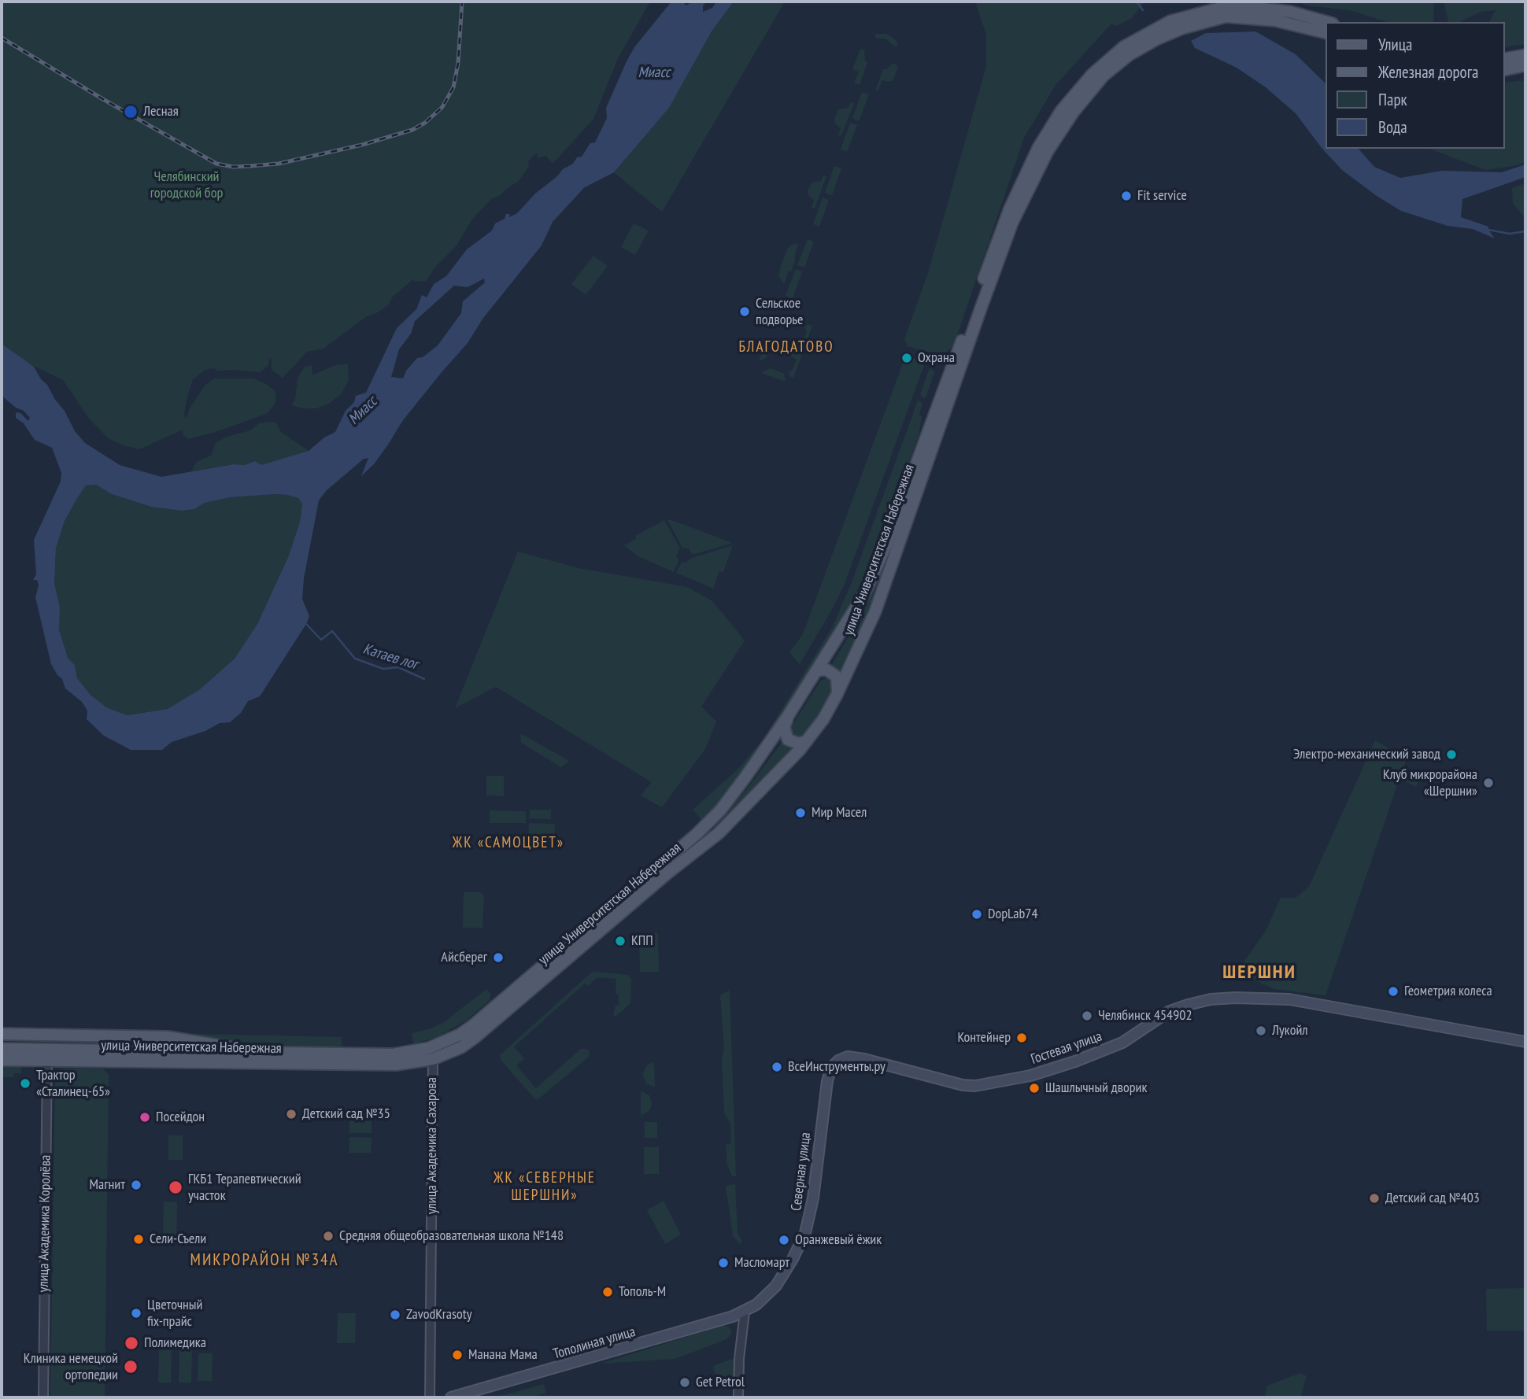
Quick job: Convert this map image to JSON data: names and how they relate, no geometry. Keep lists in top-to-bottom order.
{
  "streets": {
    "main road": [
      "улица Университетская Набережная",
      "Гостевая улица",
      "Северная улица",
      "Тополиная улица"
    ],
    "street": ["улица Академика Сахарова", "улица Академика Королёва"]
  },
  "crossings": [
    ["улица Университетская Набережная", "улица Академика Сахарова"],
    ["улица Университетская Набережная", "улица Академика Королёва"],
    ["Гостевая улица", "Северная улица"],
    ["Северная улица", "Тополиная улица"]
  ],
  "districts": [
    "БЛАГОДАТОВО",
    "ЖК «САМОЦВЕТ»",
    "ШЕРШНИ",
    "ЖК «СЕВЕРНЫЕ ШЕРШНИ»",
    "МИКРОРАЙОН №34А"
  ],
  "water": ["Миасс", "Катаев лог"],
  "parks": ["Челябинский городской бор"],
  "places": [
    "Лесная",
    "Fit service",
    "Сельское подворье",
    "Охрана",
    "Электро-механический завод",
    "Клуб микрорайона «Шершни»",
    "Мир Масел",
    "DopLab74",
    "КПП",
    "Айсберег",
    "Геометрия колеса",
    "Челябинск 454902",
    "Лукойл",
    "Контейнер",
    "ВсеИнструменты.ру",
    "Трактор «Сталинец-65»",
    "Шашлычный дворик",
    "Детский сад №35",
    "Посейдон",
    "Магнит",
    "ГКБ1 Терапевтический участок",
    "Детский сад №403",
    "Средняя общеобразовательная школа №148",
    "Сели-Съели",
    "Оранжевый ёжик",
    "Масломарт",
    "Тополь-М",
    "Цветочный fix-прайс",
    "ZavodKrasoty",
    "Полимедика",
    "Манана Мама",
    "Клиника немецкой ортопедии",
    "Get Petrol"
  ],
  "legend": [
    "Улица",
    "Железная дорога",
    "Парк",
    "Вода"
  ]
}
